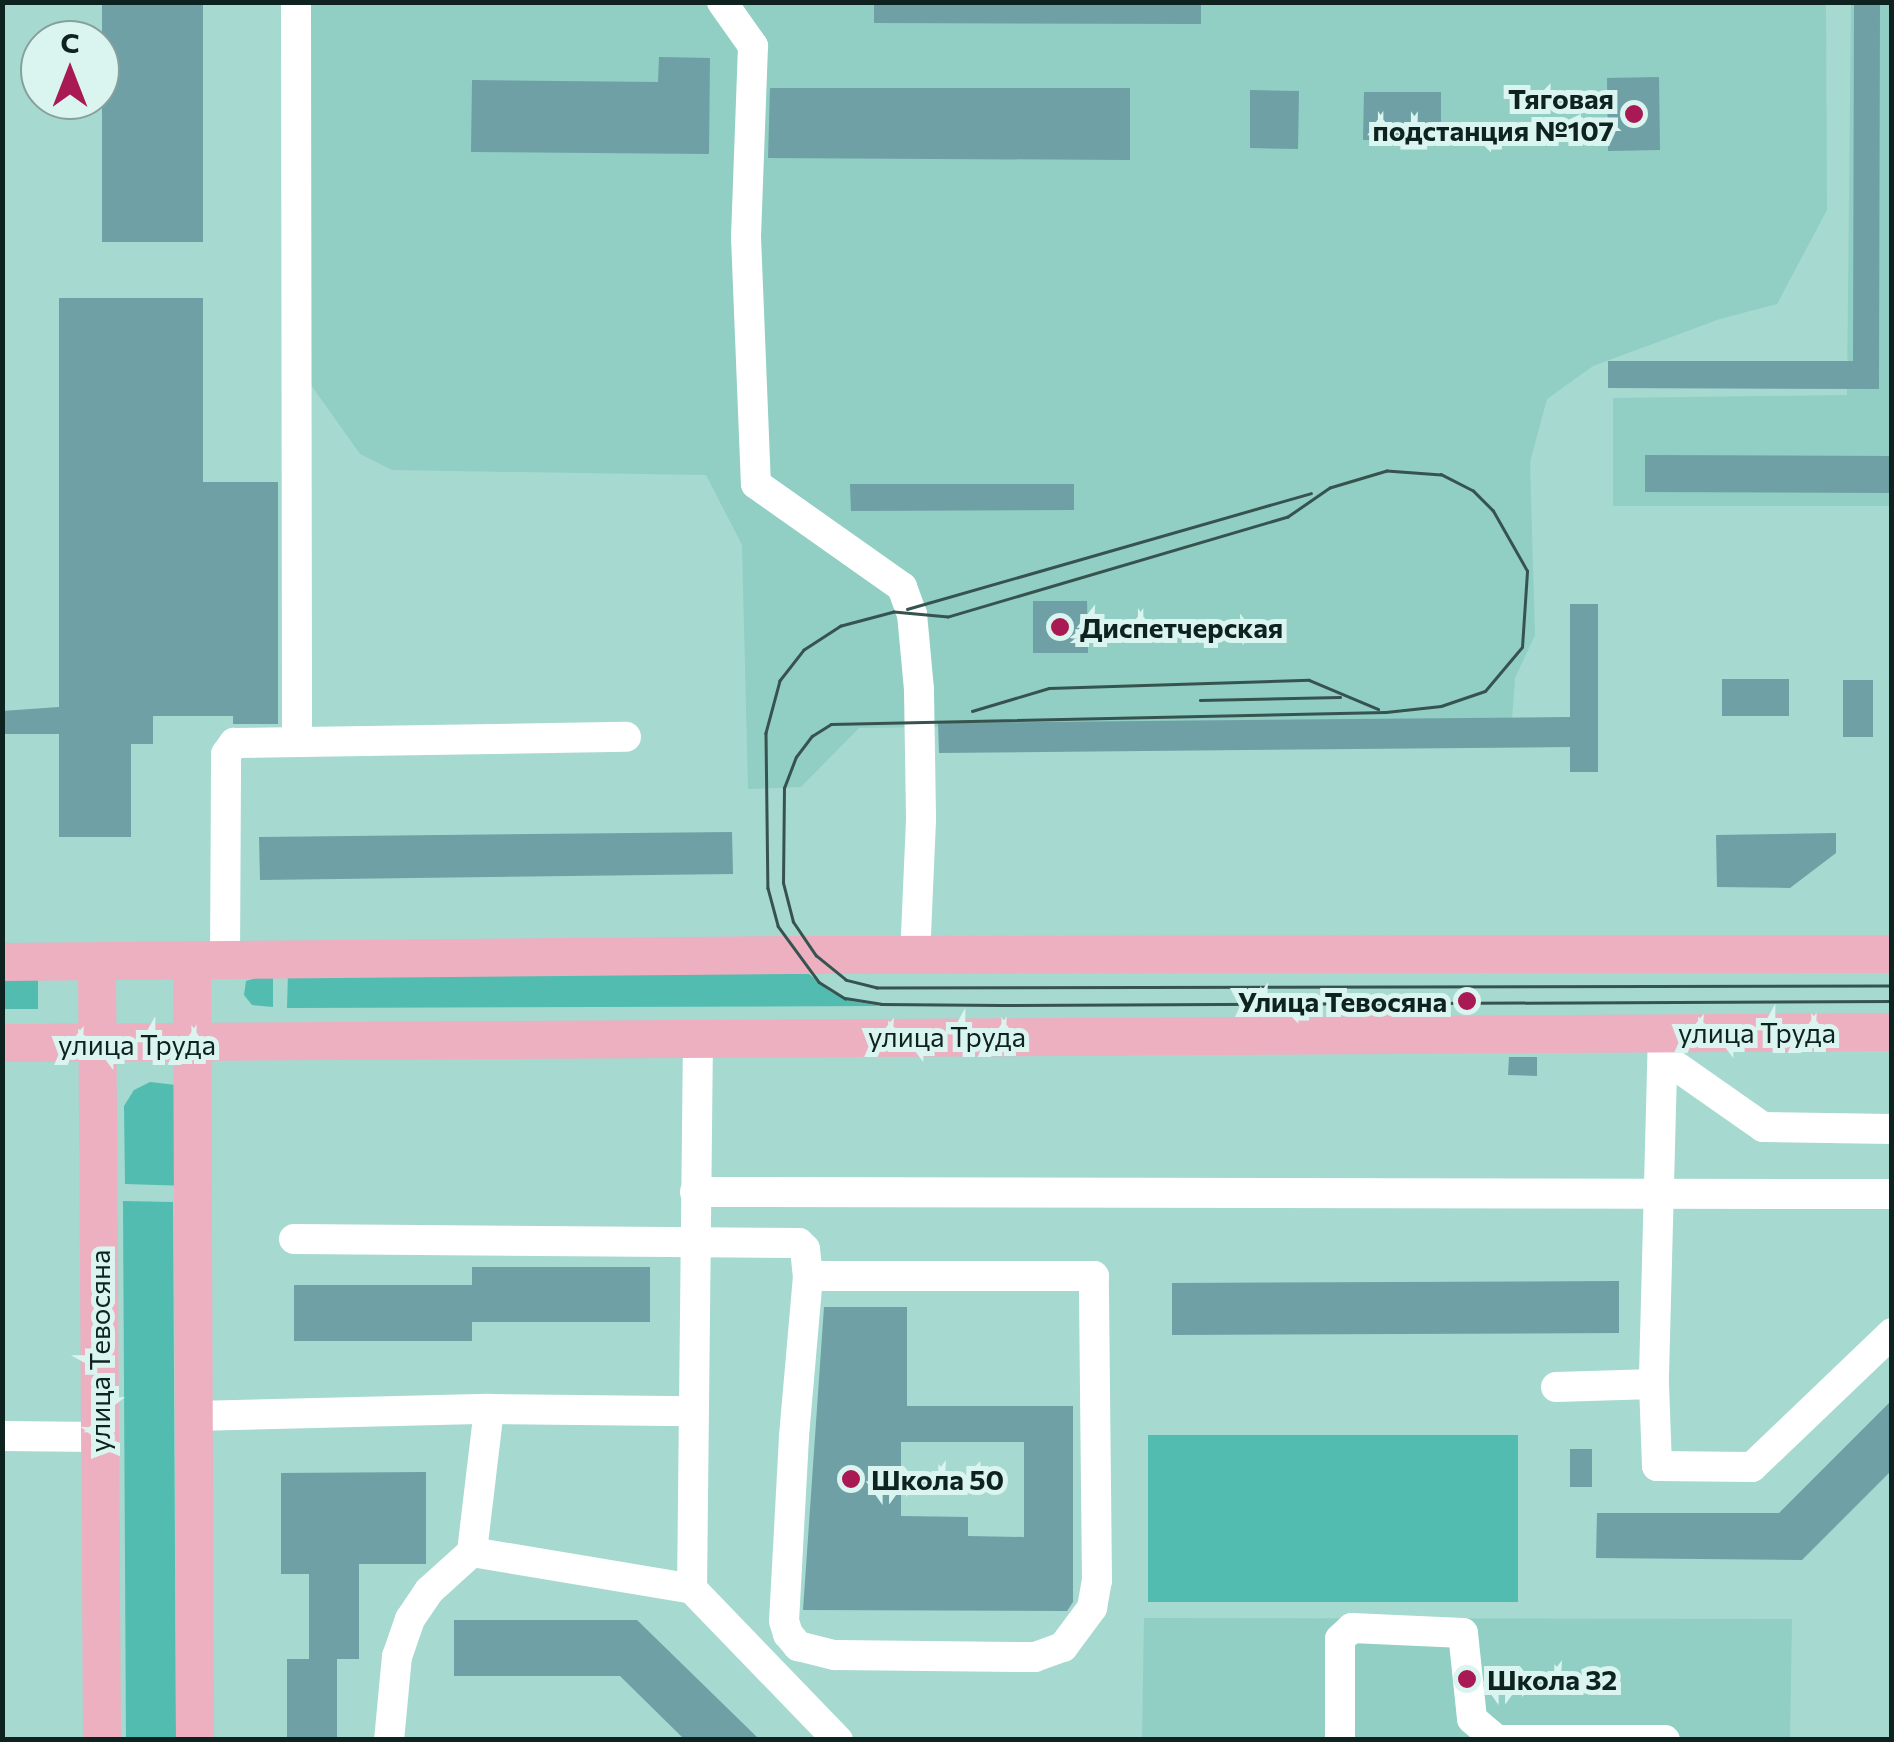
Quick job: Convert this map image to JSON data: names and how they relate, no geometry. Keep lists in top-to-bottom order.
{
  "streets": {
    "main road": ["улица Труда", "улица Тевосяна"]
  },
  "crossings": [
    ["улица Труда", "улица Тевосяна"]
  ],
  "places": [
    "Тяговая подстанция №107",
    "Диспетчерская",
    "Улица Тевосяна",
    "Школа 50",
    "Школа 32"
  ],
  "north": "top"
}
